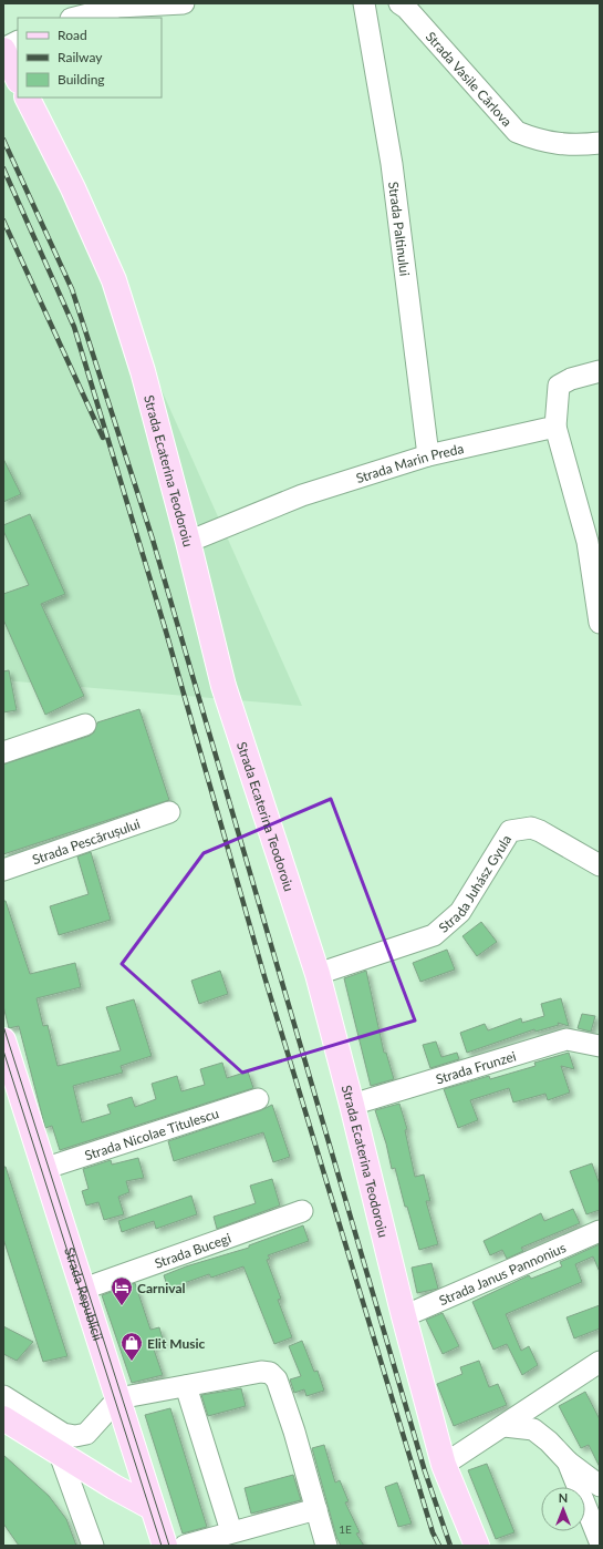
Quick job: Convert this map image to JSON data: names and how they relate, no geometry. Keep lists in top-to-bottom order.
{
  "streets": {
    "main road": ["Strada Ecaterina Teodoroiu", "Strada Republicii"],
    "street": [
      "Strada Vasile Cârlova",
      "Strada Paltinului",
      "Strada Marin Preda",
      "Strada Pescărușului",
      "Strada Juhász Gyula",
      "Strada Frunzei",
      "Strada Nicolae Titulescu",
      "Strada Bucegi",
      "Strada Janus Pannonius"
    ]
  },
  "crossings": [
    ["Strada Paltinului", "Strada Marin Preda"],
    ["Strada Marin Preda", "Strada Ecaterina Teodoroiu"],
    ["Strada Ecaterina Teodoroiu", "Strada Juhász Gyula"],
    ["Strada Ecaterina Teodoroiu", "Strada Frunzei"],
    ["Strada Ecaterina Teodoroiu", "Strada Janus Pannonius"],
    ["Strada Nicolae Titulescu", "Strada Republicii"],
    ["Strada Bucegi", "Strada Republicii"]
  ],
  "places": {
    "hotel": ["Carnival"],
    "shop": ["Elit Music"]
  },
  "house_numbers": ["1E"],
  "legend": ["Road", "Railway", "Building"],
  "north": "top"
}
